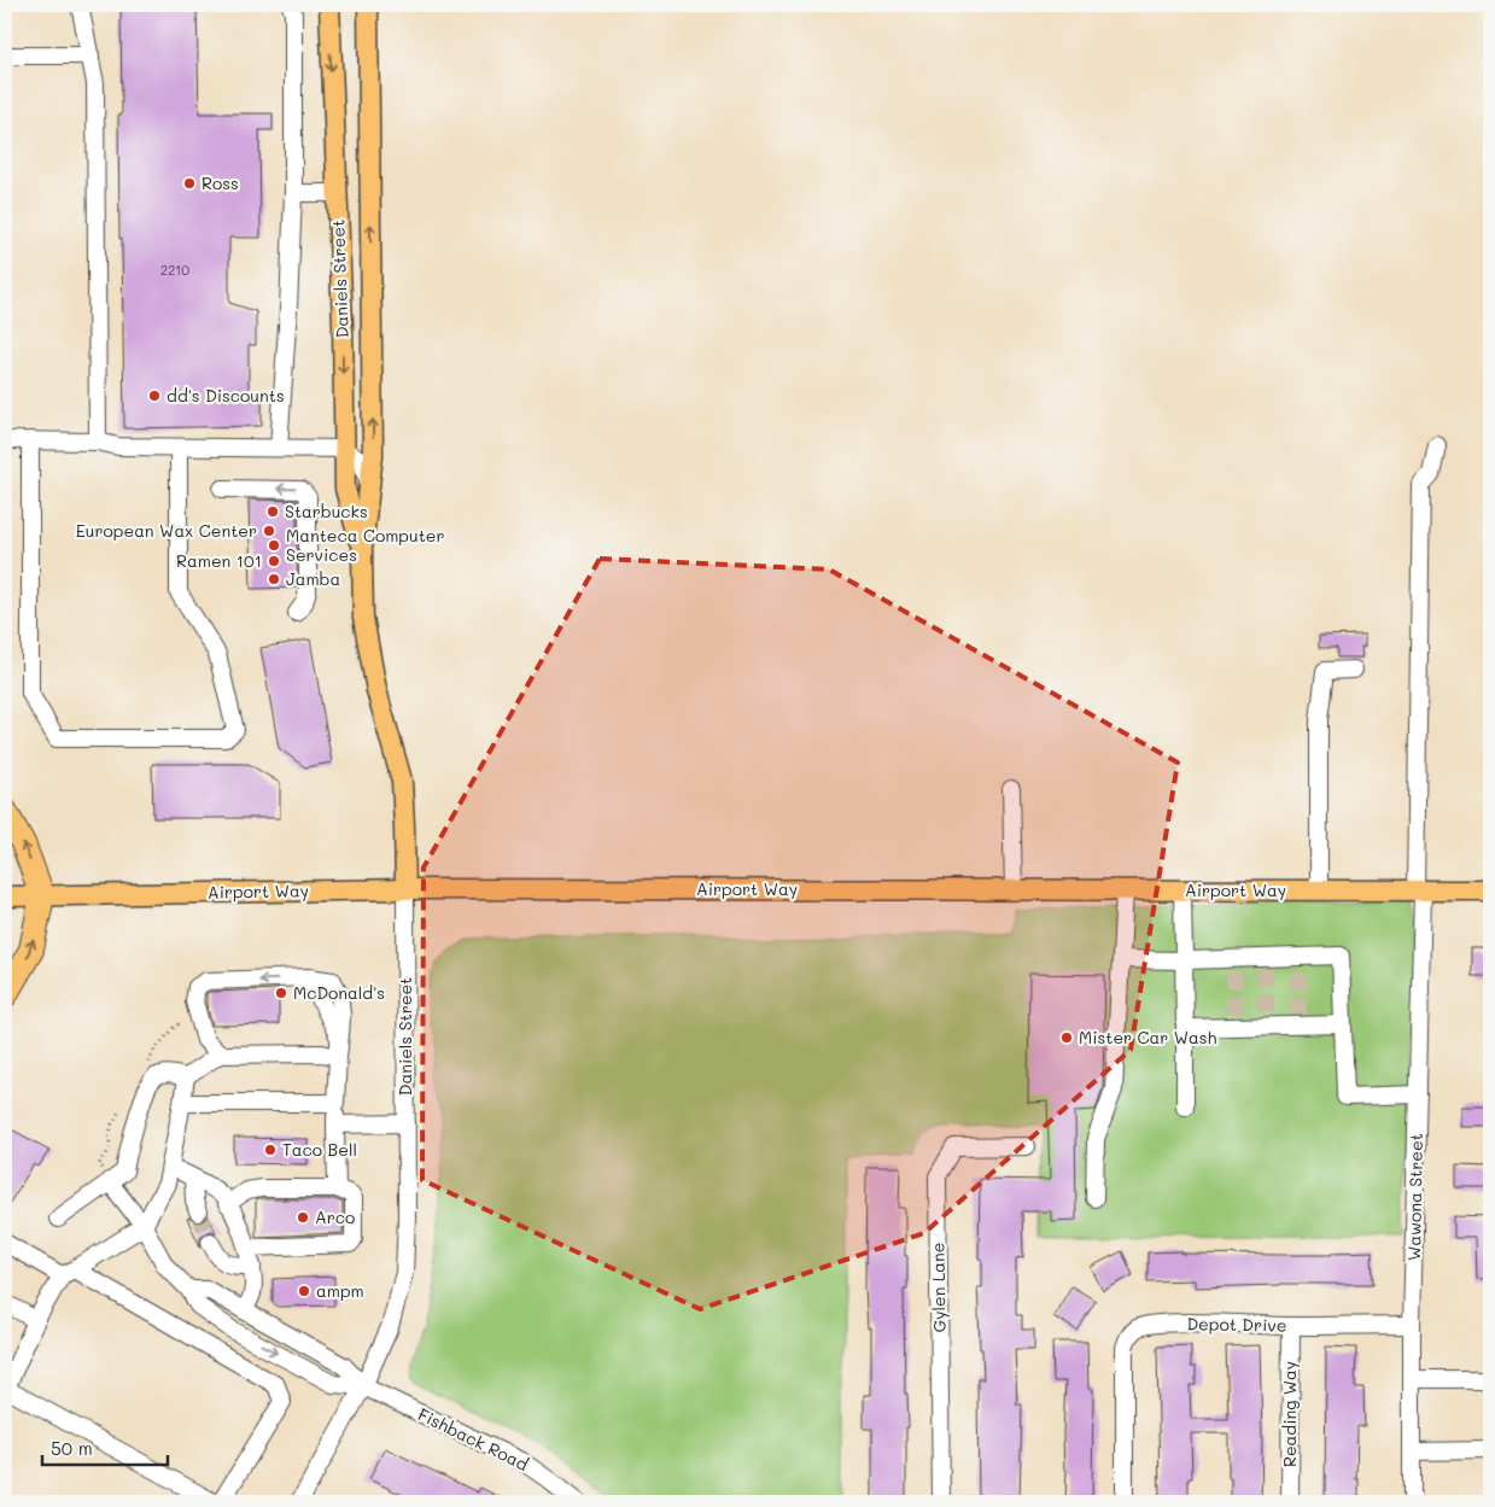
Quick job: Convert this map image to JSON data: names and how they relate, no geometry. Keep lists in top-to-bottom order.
{
  "streets": {
    "main road": ["Daniels Street", "Airport Way"],
    "street": [
      "Wawona Street",
      "Gylen Lane",
      "Depot Drive",
      "Reading Way",
      "Fishback Road"
    ]
  },
  "crossings": [
    ["Daniels Street", "Airport Way"],
    ["Daniels Street", "Fishback Road"],
    ["Airport Way", "Wawona Street"],
    ["Wawona Street", "Depot Drive"],
    ["Depot Drive", "Reading Way"]
  ],
  "places": [
    "Ross",
    "dd's Discounts",
    "Starbucks",
    "European Wax Center",
    "Manteca Computer Services",
    "Ramen 101",
    "Jamba",
    "McDonald's",
    "Mister Car Wash",
    "Taco Bell",
    "Arco",
    "ampm"
  ],
  "house_numbers": ["2210"],
  "scale_bar": "50 m"
}
